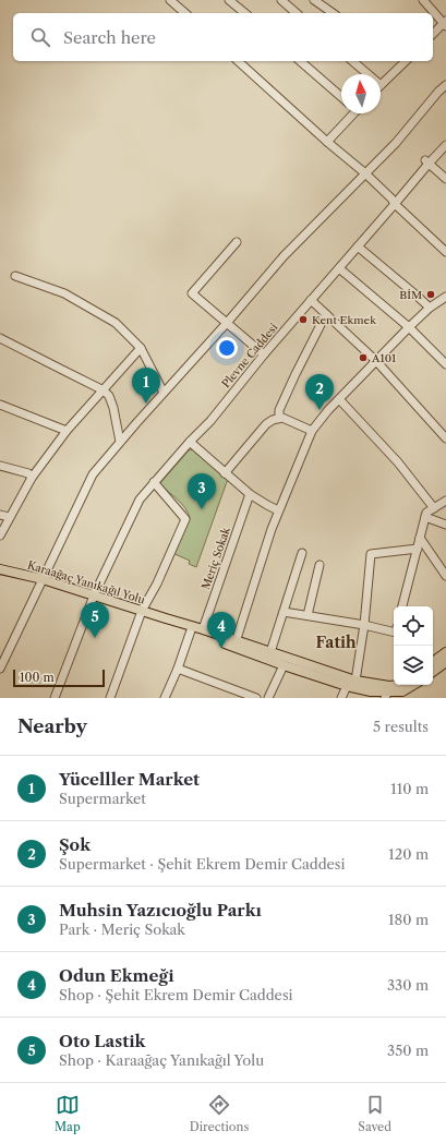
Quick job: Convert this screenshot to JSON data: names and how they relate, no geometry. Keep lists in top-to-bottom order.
{
  "streets": {
    "main road": ["Karaağaç Yanıkağıl Yolu"],
    "street": ["Plevne Caddesi", "Meriç Sokak"]
  },
  "crossings": [
    ["Plevne Caddesi", "Karaağaç Yanıkağıl Yolu"]
  ],
  "districts": ["Fatih"],
  "places": ["BİM", "Kent Ekmek", "A101"],
  "scale_bar": "100 m",
  "north": "top",
  "page": {
    "search": "Search here",
    "pins": [
      "1",
      "2",
      "3",
      "5",
      "4"
    ],
    "scale": "100 m",
    "heading": ["Nearby", "5 results"],
    "list": [
      {
        "mark": "1",
        "name": "Yücelller Market",
        "note": "Supermarket",
        "value": "110 m"
      },
      {
        "mark": "2",
        "name": "Şok",
        "note": "Supermarket · Şehit Ekrem Demir Caddesi",
        "value": "120 m"
      },
      {
        "mark": "3",
        "name": "Muhsin Yazıcıoğlu Parkı",
        "note": "Park · Meriç Sokak",
        "value": "180 m"
      },
      {
        "mark": "4",
        "name": "Odun Ekmeği",
        "note": "Shop · Şehit Ekrem Demir Caddesi",
        "value": "330 m"
      },
      {
        "mark": "5",
        "name": "Oto Lastik",
        "note": "Shop · Karaağaç Yanıkağıl Yolu",
        "value": "350 m"
      }
    ],
    "nav": ["Map", "Directions", "Saved"]
  }
}
